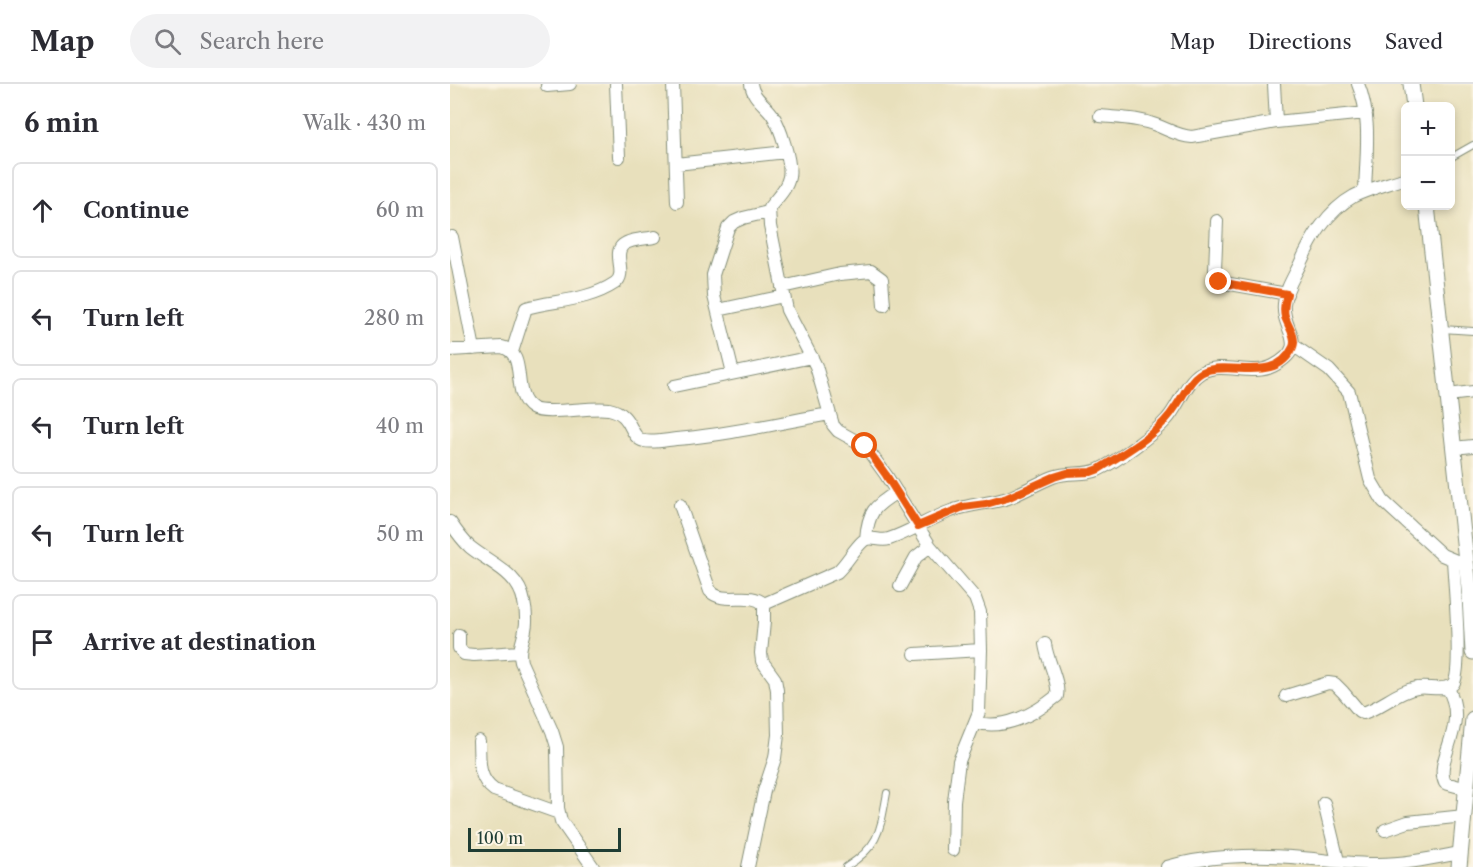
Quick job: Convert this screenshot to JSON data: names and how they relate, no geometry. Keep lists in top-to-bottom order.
{
  "scale_bar": "100 m",
  "page": {
    "header": "Map",
    "search": "Search here",
    "nav": ["Map", "Directions", "Saved"],
    "heading": ["6 min", "Walk · 430 m"],
    "map_buttons": ["+", "−"],
    "list": [
      ["Continue", "60 m"],
      ["Turn left", "280 m"],
      ["Turn left", "40 m"],
      ["Turn left", "50 m"],
      "Arrive at destination"
    ],
    "scale": "100 m"
  }
}
